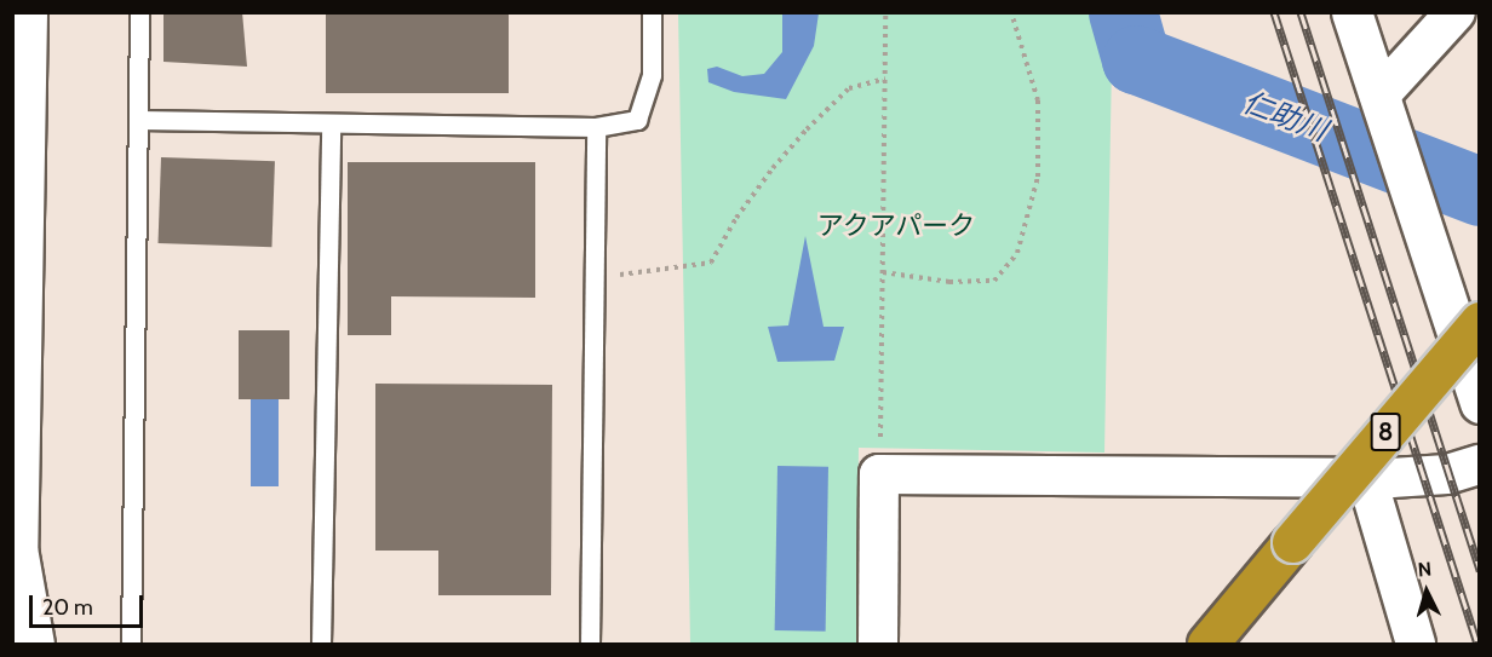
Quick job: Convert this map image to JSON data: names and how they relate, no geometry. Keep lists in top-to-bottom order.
{
  "streets": {
    "highway": ["8"]
  },
  "water": ["仁助川"],
  "parks": ["アクアパーク"],
  "scale_bar": "20 m",
  "north": "top"
}
